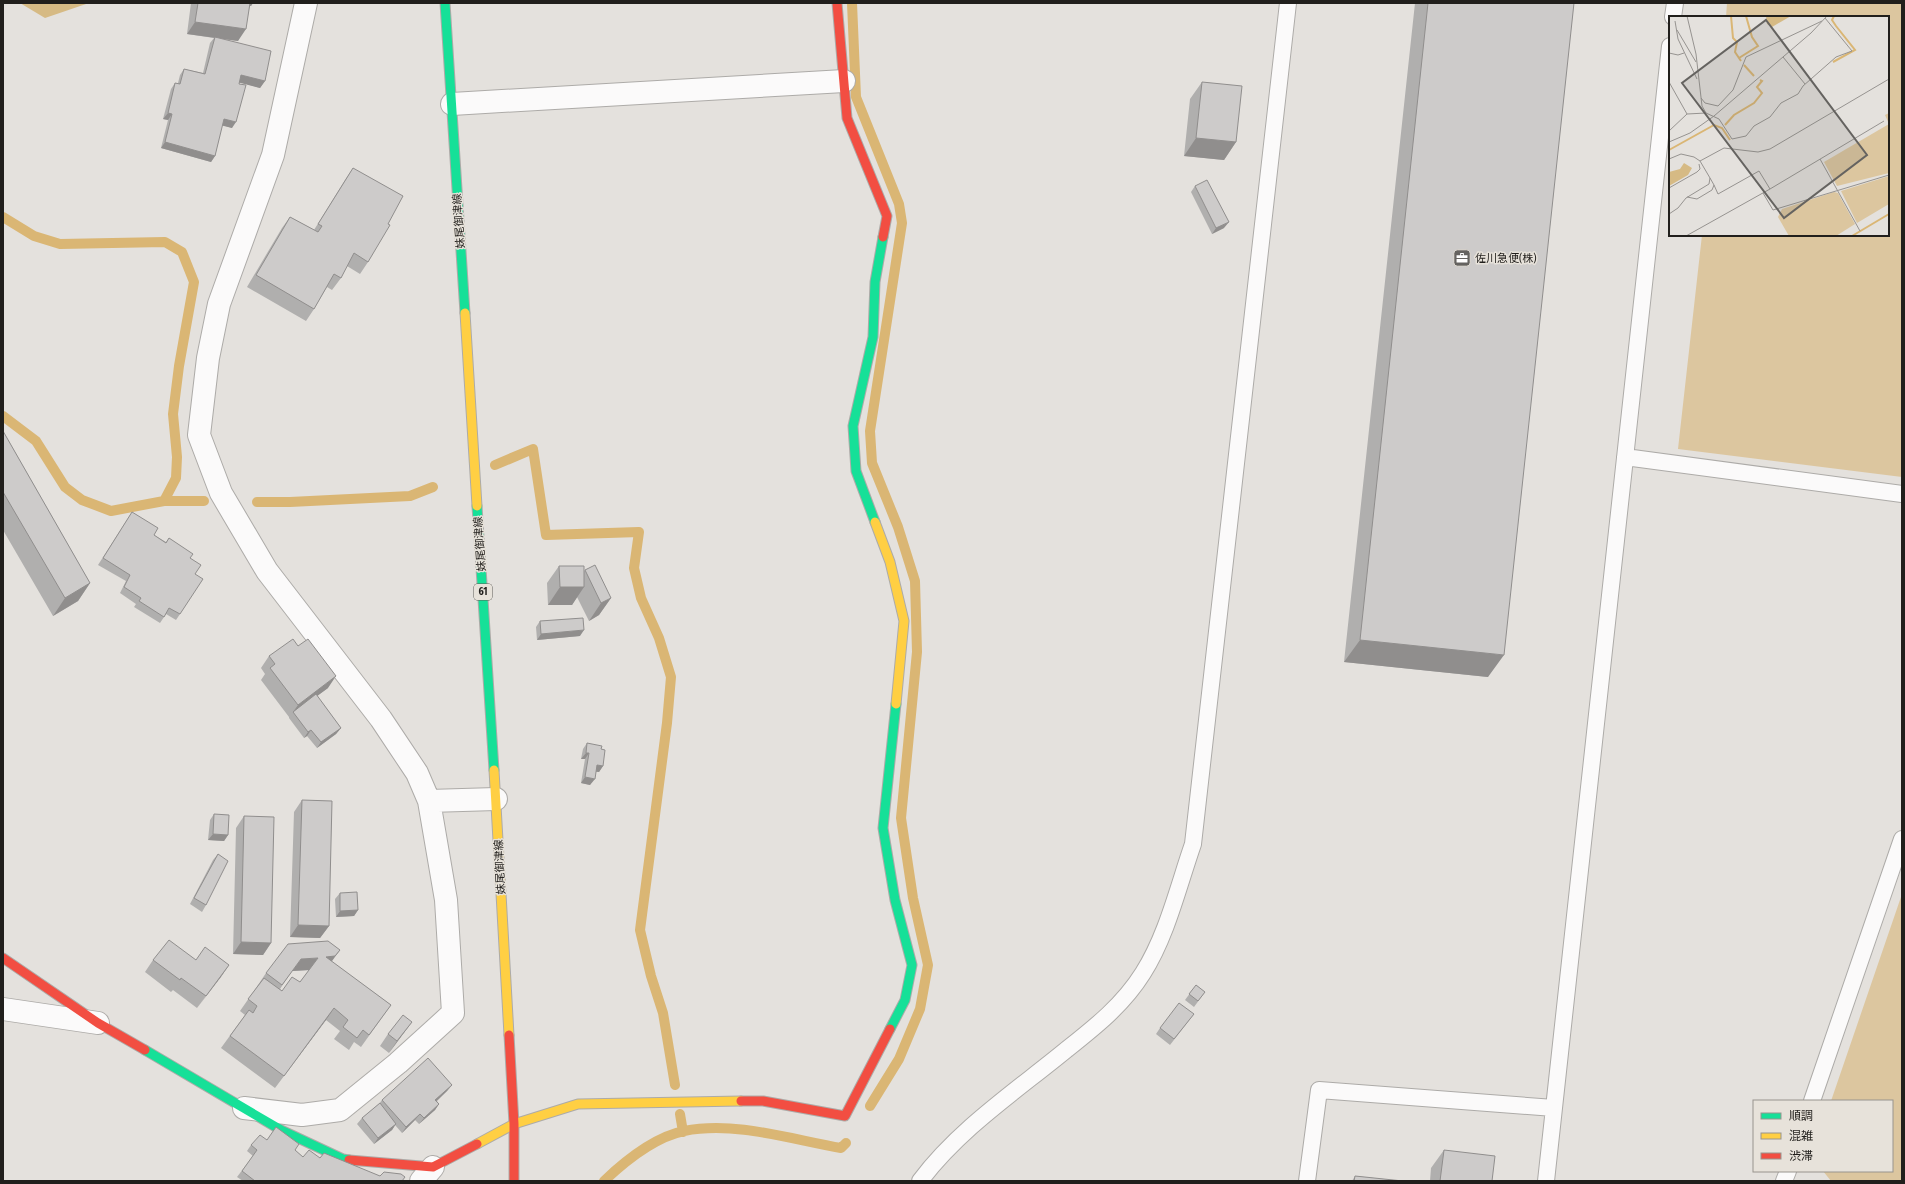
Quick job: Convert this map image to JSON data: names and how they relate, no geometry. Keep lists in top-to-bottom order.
{
  "streets": {
    "street": ["妹尾御津線", "61"]
  },
  "places": {
    "office": ["佐川急便(株)"]
  },
  "legend": ["順調", "混雑", "渋滞"]
}
